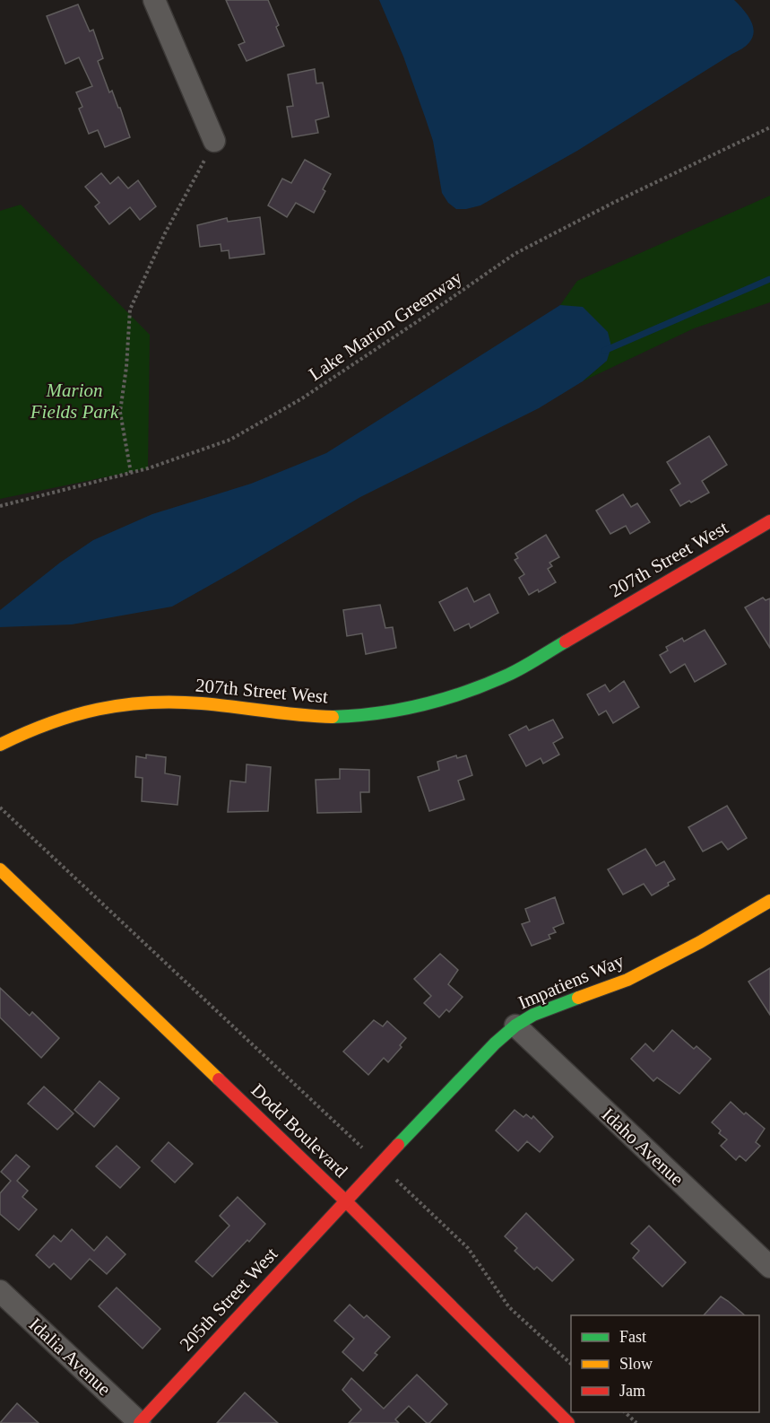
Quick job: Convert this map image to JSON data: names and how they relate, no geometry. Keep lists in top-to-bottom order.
{
  "streets": {
    "street": [
      "207th Street West",
      "Impatiens Way",
      "Dodd Boulevard",
      "Idaho Avenue",
      "205th Street West",
      "Idalia Avenue"
    ],
    "path": ["Lake Marion Greenway"]
  },
  "crossings": [
    ["Impatiens Way", "Dodd Boulevard"],
    ["Impatiens Way", "Idaho Avenue"],
    ["Impatiens Way", "205th Street West"],
    ["Dodd Boulevard", "205th Street West"],
    ["205th Street West", "Idalia Avenue"]
  ],
  "parks": ["Marion Fields Park"],
  "legend": ["Fast", "Slow", "Jam"]
}
